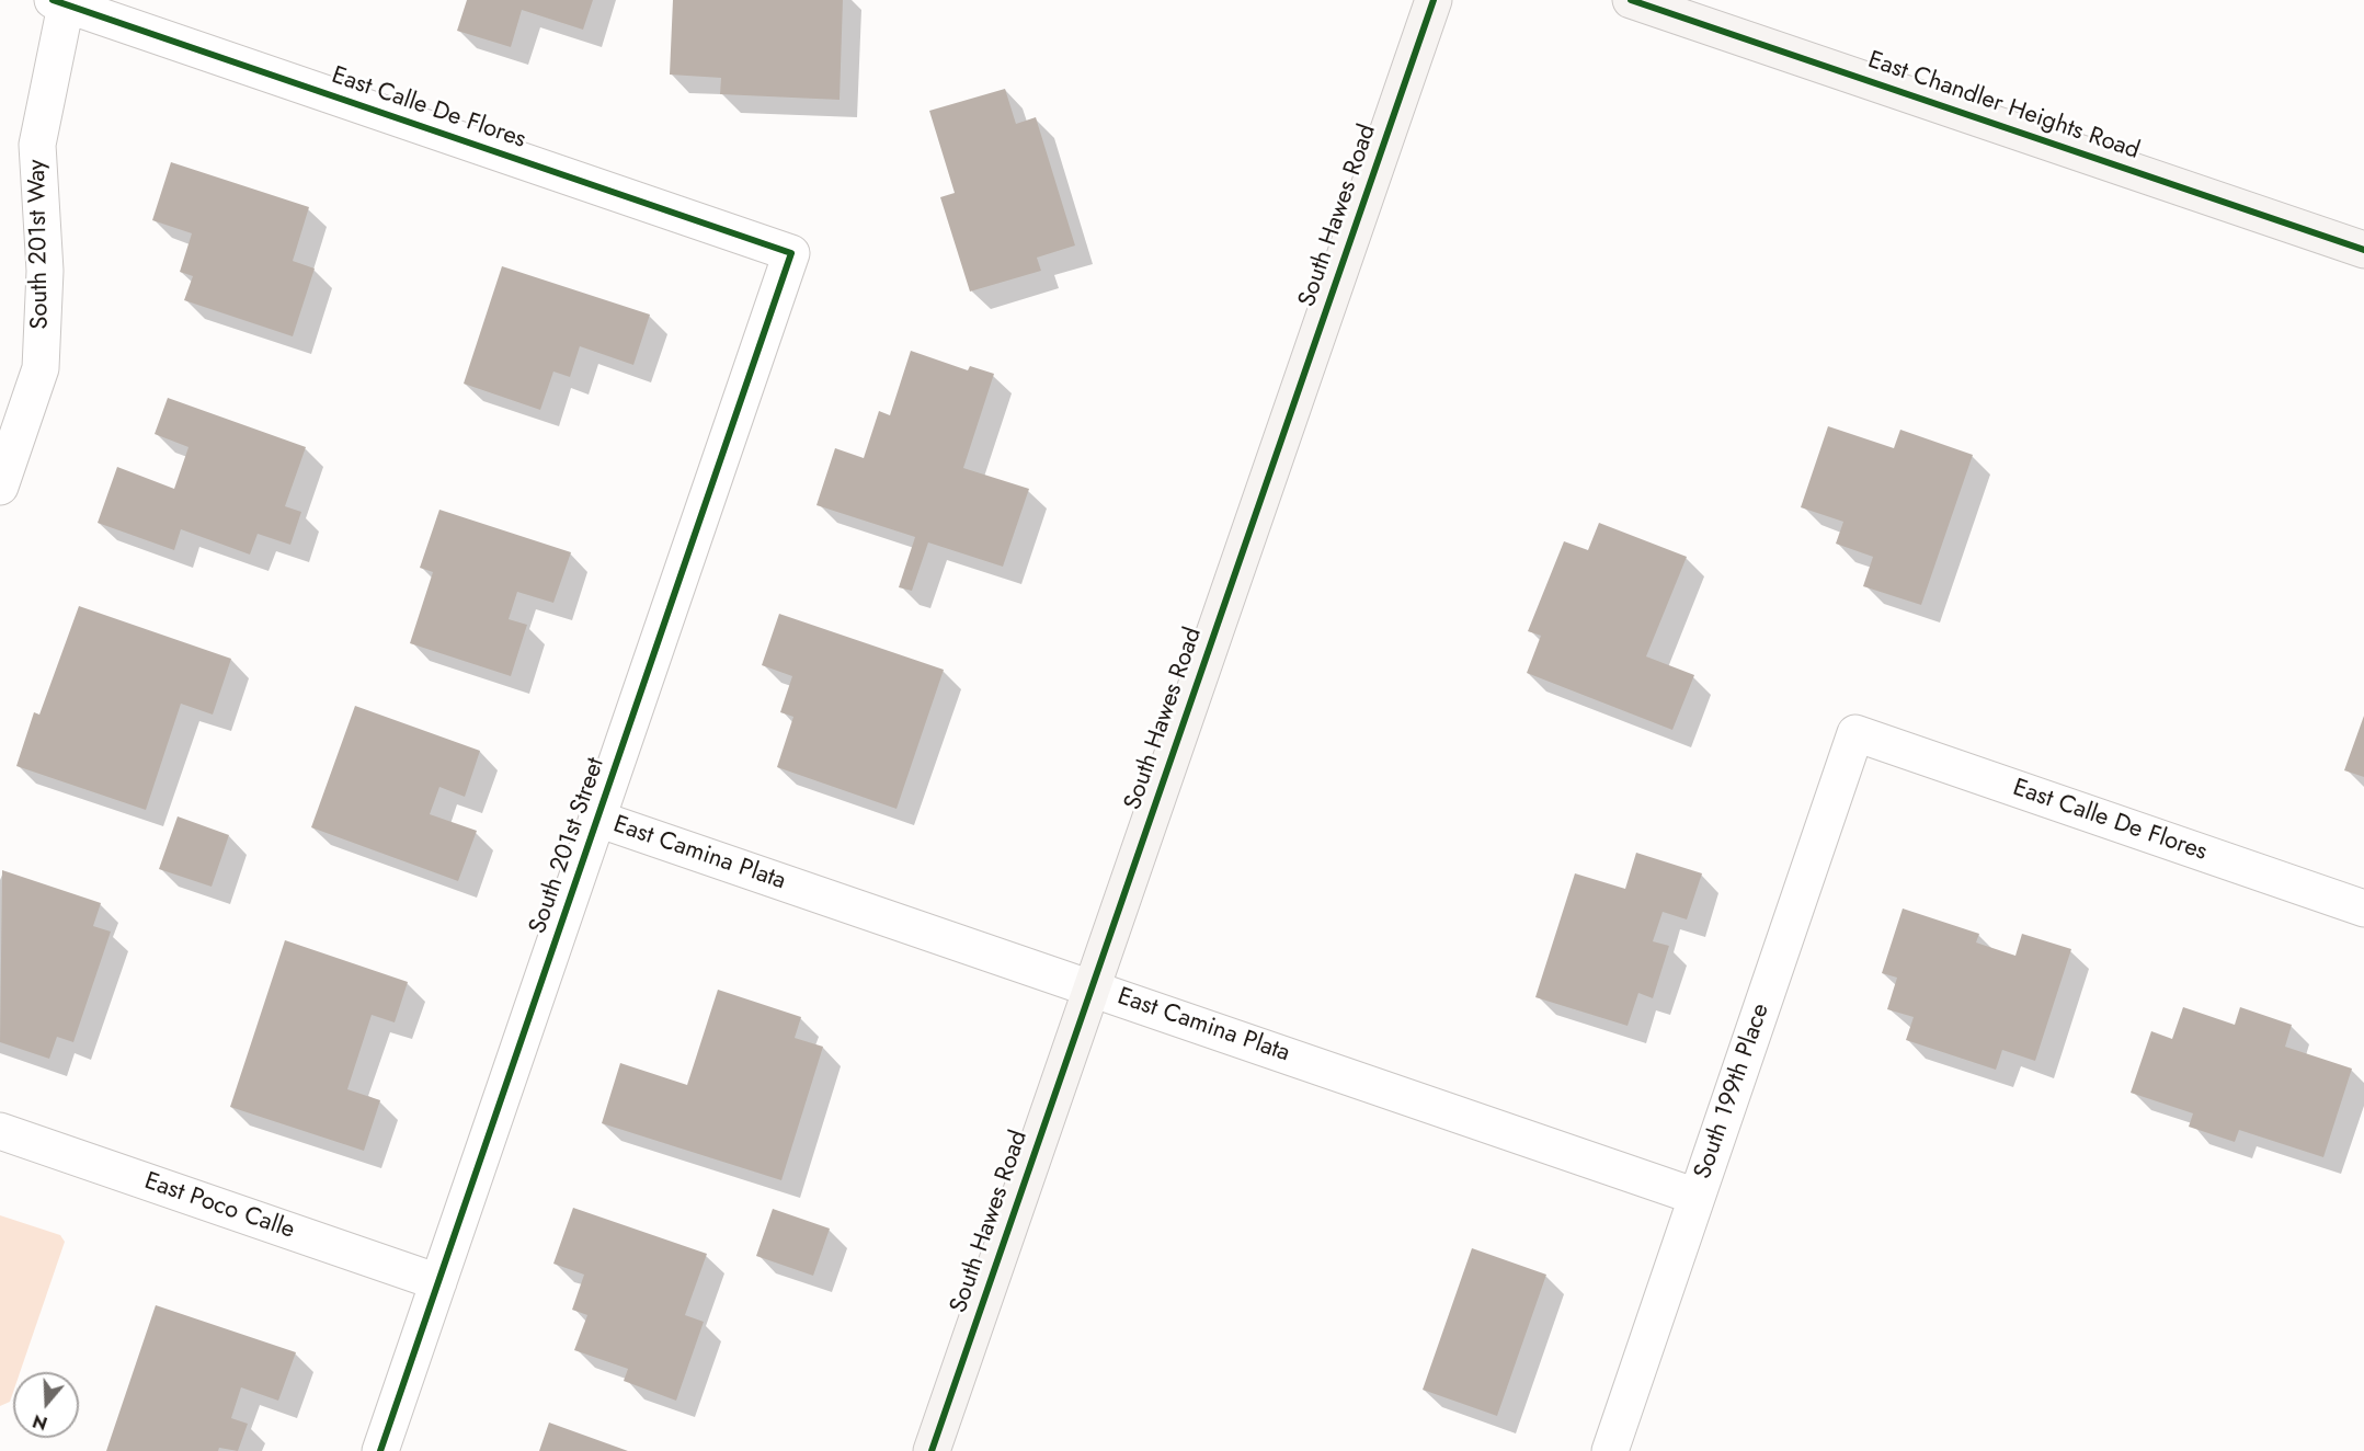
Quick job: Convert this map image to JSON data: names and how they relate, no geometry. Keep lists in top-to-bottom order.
{
  "streets": {
    "main road": ["East Chandler Heights Road", "South Hawes Road"],
    "street": [
      "East Calle De Flores",
      "South 201st Way",
      "South 201st Street",
      "East Camina Plata",
      "South 199th Place",
      "East Poco Calle"
    ]
  },
  "crossings": [
    ["East Calle De Flores", "South 201st Way"],
    ["East Calle De Flores", "South 201st Street"],
    ["East Calle De Flores", "South 199th Place"],
    ["South Hawes Road", "East Camina Plata"],
    ["South 201st Street", "East Camina Plata"],
    ["South 201st Street", "East Poco Calle"],
    ["East Camina Plata", "South 199th Place"]
  ],
  "north": "bottom"
}
